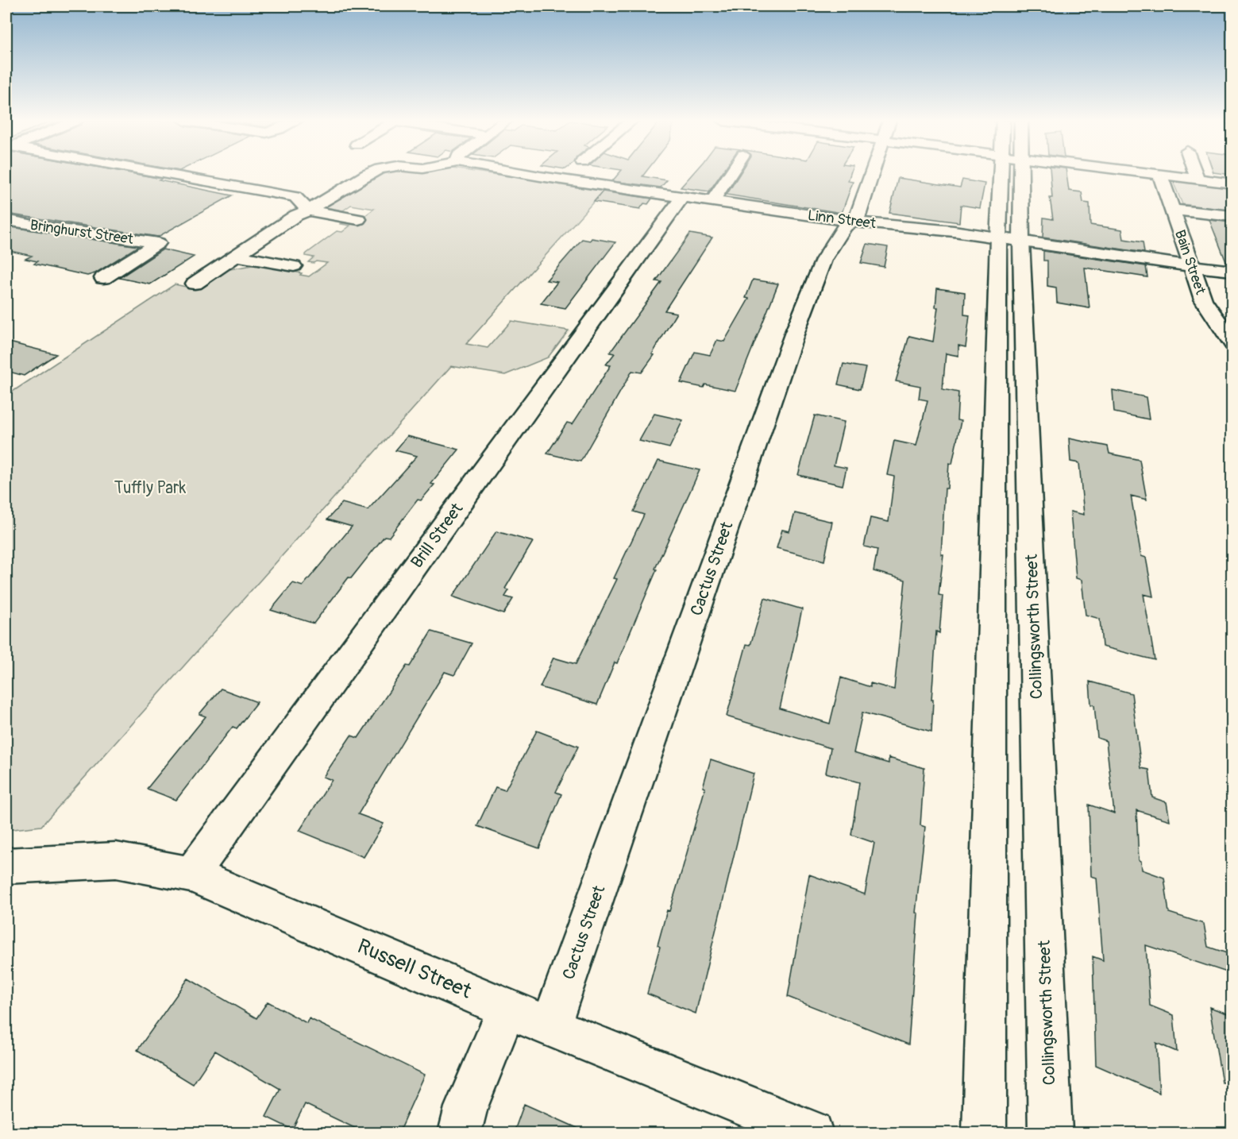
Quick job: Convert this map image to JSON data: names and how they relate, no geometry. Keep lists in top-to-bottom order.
{
  "streets": {
    "street": [
      "Linn Street",
      "Bringhurst Street",
      "Bain Street",
      "Brill Street",
      "Cactus Street",
      "Collingsworth Street",
      "Russell Street"
    ]
  },
  "crossings": [
    ["Linn Street", "Bain Street"],
    ["Linn Street", "Brill Street"],
    ["Linn Street", "Cactus Street"],
    ["Linn Street", "Collingsworth Street"],
    ["Brill Street", "Russell Street"],
    ["Cactus Street", "Russell Street"]
  ],
  "parks": ["Tuffly Park"]
}
